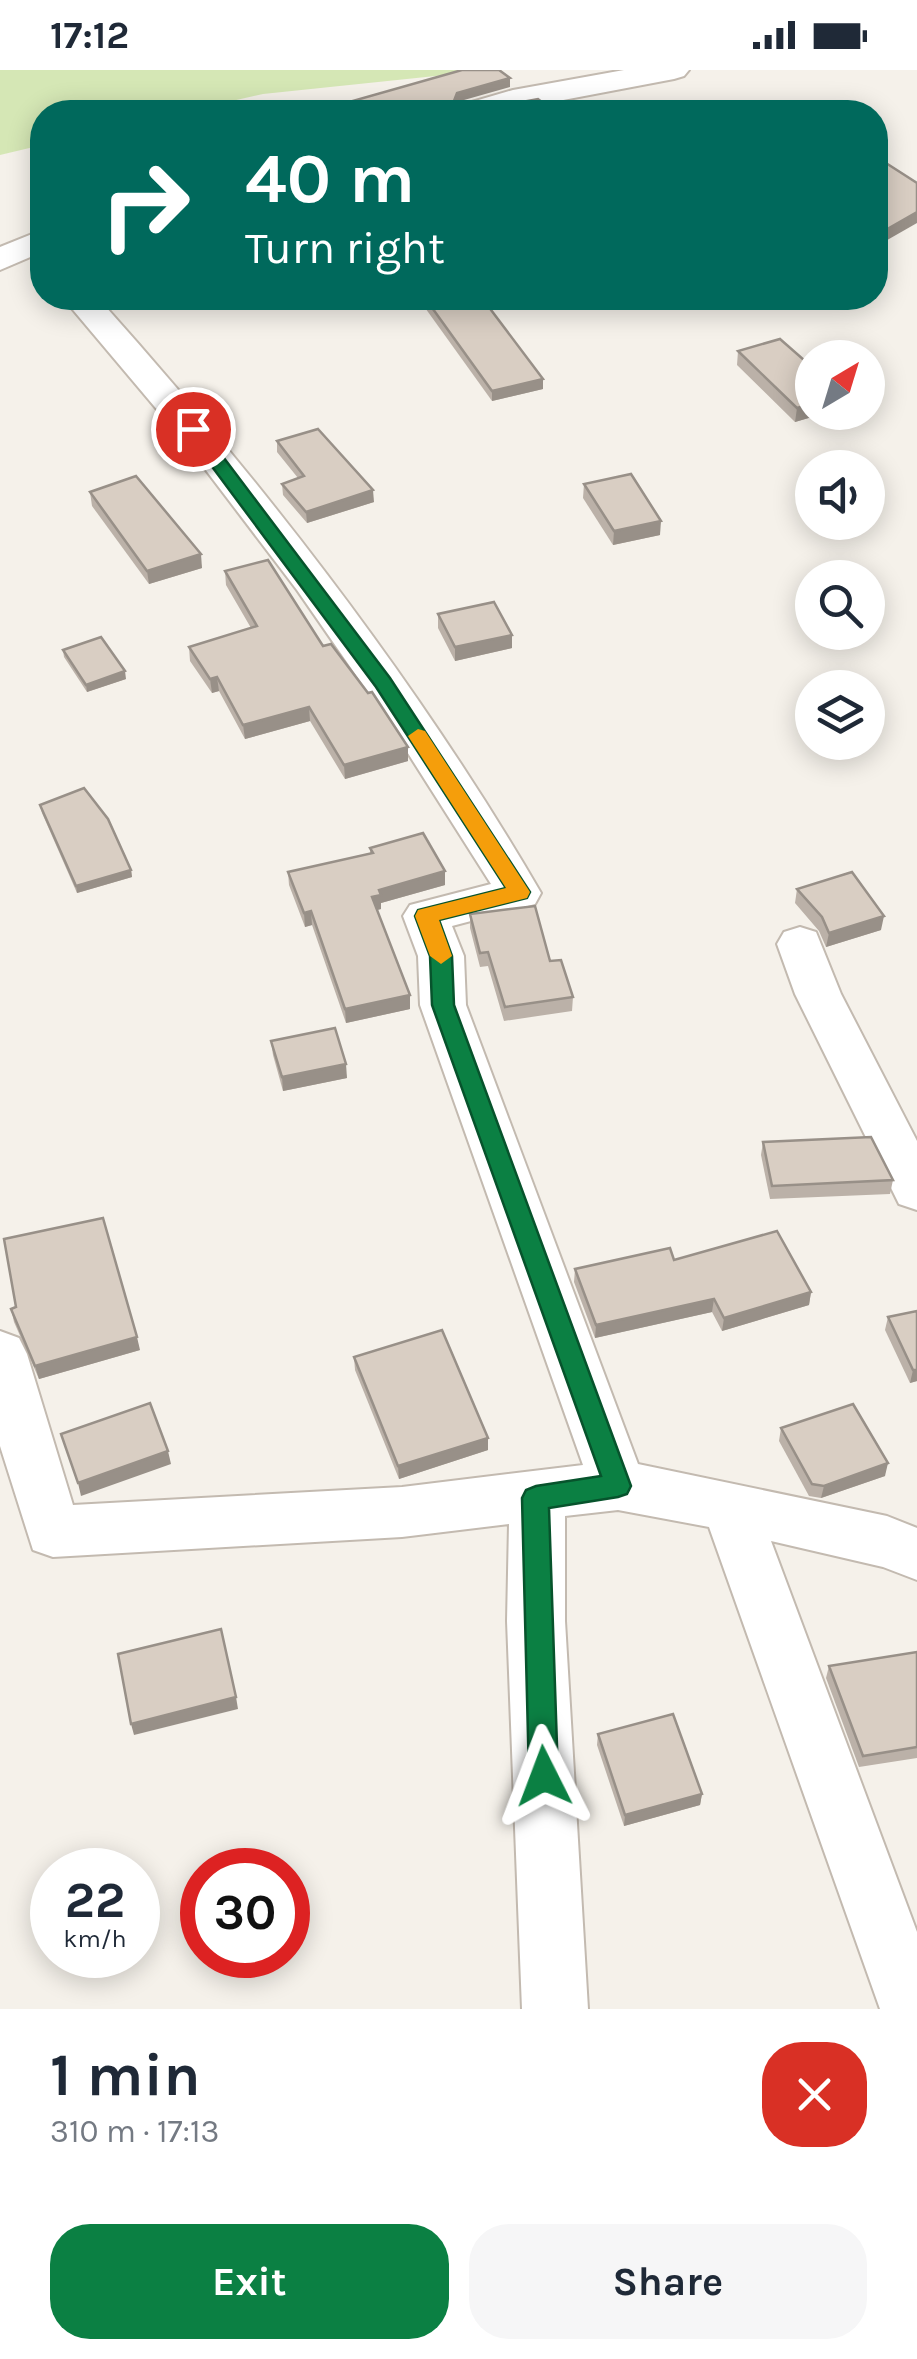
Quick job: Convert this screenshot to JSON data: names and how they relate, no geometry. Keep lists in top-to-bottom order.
{
  "north": "top right",
  "page": {
    "status": "17:12",
    "turn": ["40 m", "Turn right"],
    "speed": "22 km/h",
    "limit": "30",
    "heading": ["1 min", "310 m · 17:13"],
    "buttons": ["Exit", "Share"]
  }
}
